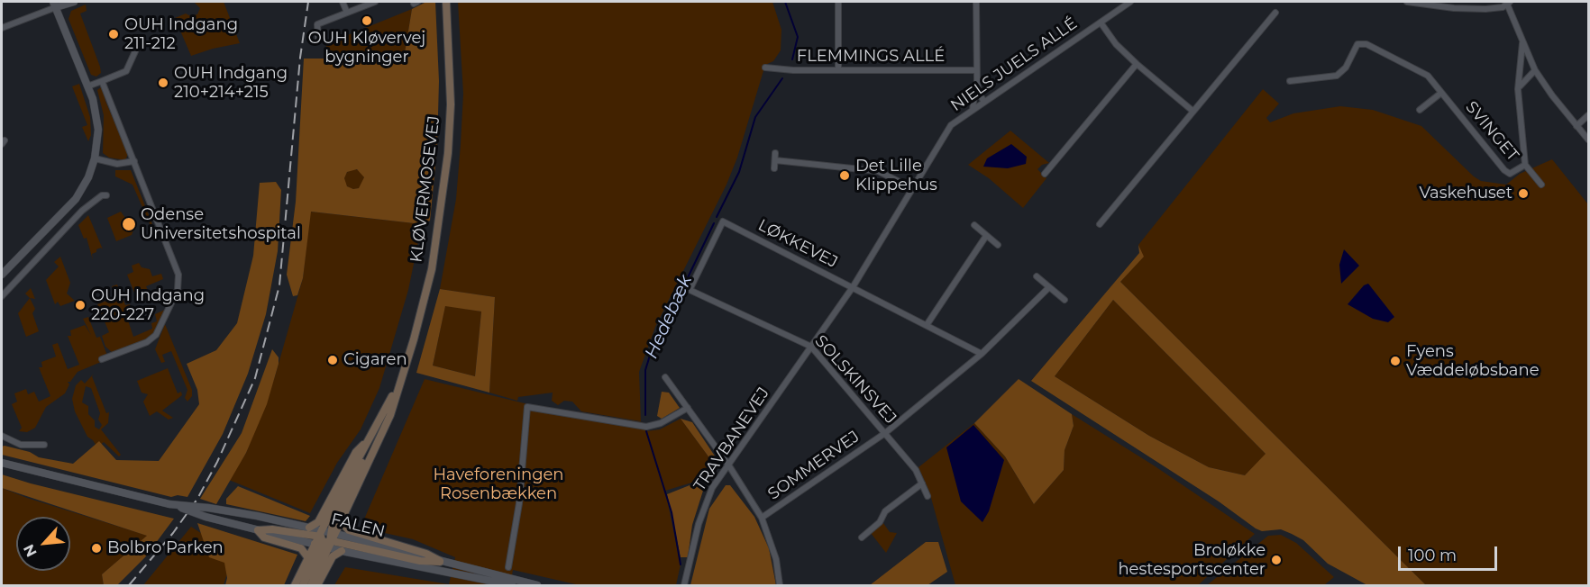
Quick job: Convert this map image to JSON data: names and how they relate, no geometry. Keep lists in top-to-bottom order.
{
  "streets": {
    "main road": ["KLØVERMOSEVEJ"],
    "street": [
      "FLEMMINGS ALLÉ",
      "NIELS JUELS ALLÉ",
      "SVINGET",
      "LØKKEVEJ",
      "SOLSKINSVEJ",
      "TRAVBANEVEJ",
      "SOMMERVEJ",
      "FALEN"
    ]
  },
  "crossings": [
    ["NIELS JUELS ALLÉ", "LØKKEVEJ"],
    ["NIELS JUELS ALLÉ", "SOLSKINSVEJ"],
    ["NIELS JUELS ALLÉ", "TRAVBANEVEJ"],
    ["KLØVERMOSEVEJ", "FALEN"],
    ["LØKKEVEJ", "SOLSKINSVEJ"],
    ["LØKKEVEJ", "SOMMERVEJ"],
    ["SOLSKINSVEJ", "TRAVBANEVEJ"],
    ["SOLSKINSVEJ", "SOMMERVEJ"]
  ],
  "water": ["Hedebæk"],
  "parks": ["Haveforeningen Rosenbækken"],
  "places": [
    "OUH Kløvervej bygninger",
    "OUH Indgang 211-212",
    "OUH Indgang 210+214+215",
    "Det Lille Klippehus",
    "Vaskehuset",
    "Odense Universitetshospital",
    "OUH Indgang 220-227",
    "Cigaren",
    "Fyens Væddeløbsbane",
    "Bolbro Parken",
    "Broløkke hestesportscenter"
  ],
  "scale_bar": "100 m",
  "north": "bottom left"
}
